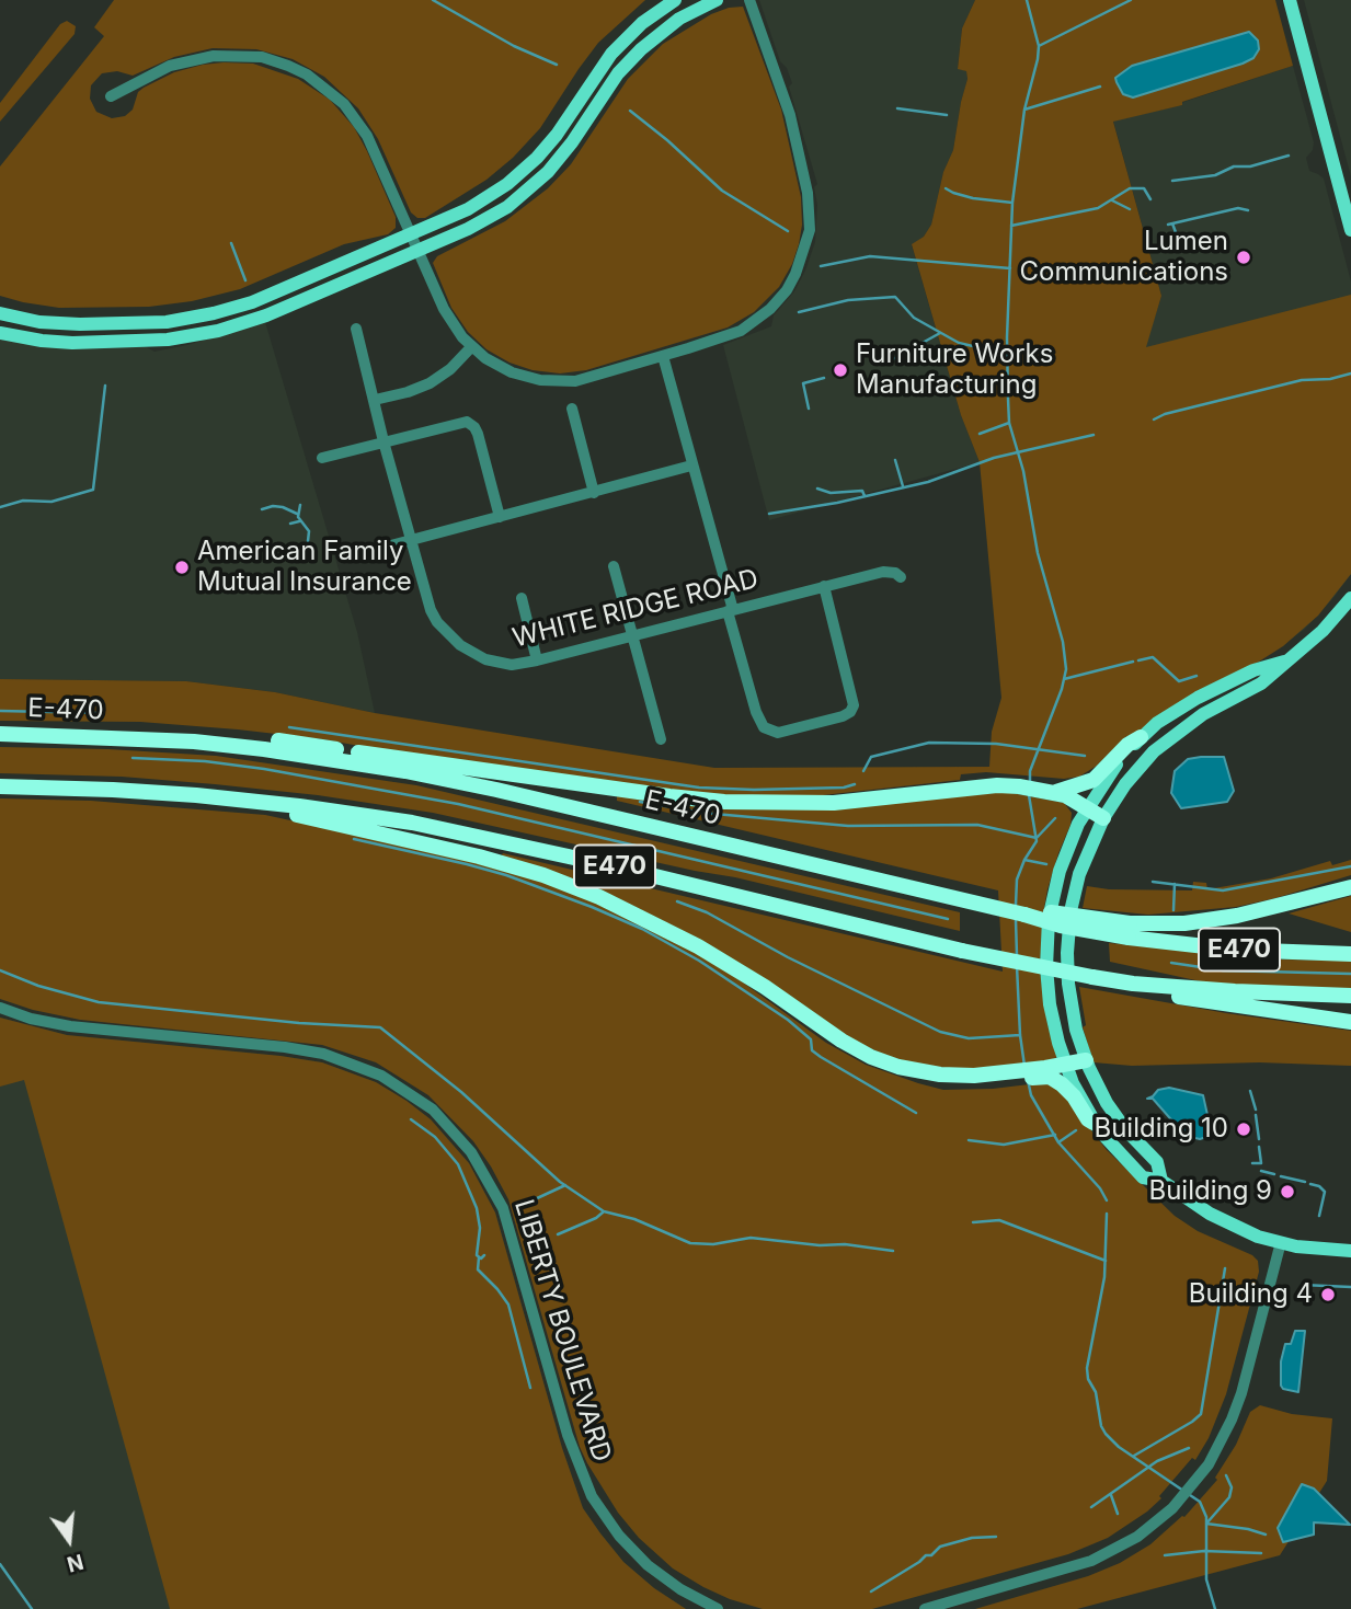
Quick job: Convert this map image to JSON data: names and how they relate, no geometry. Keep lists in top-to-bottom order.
{
  "streets": {
    "highway": ["E-470", "E470"],
    "street": ["WHITE RIDGE ROAD", "LIBERTY BOULEVARD"]
  },
  "crossings": [
    ["E-470", "E470"]
  ],
  "places": [
    "Lumen Communications",
    "Furniture Works Manufacturing",
    "American Family Mutual Insurance",
    "Building 10",
    "Building 9",
    "Building 4"
  ],
  "north": "bottom"
}
